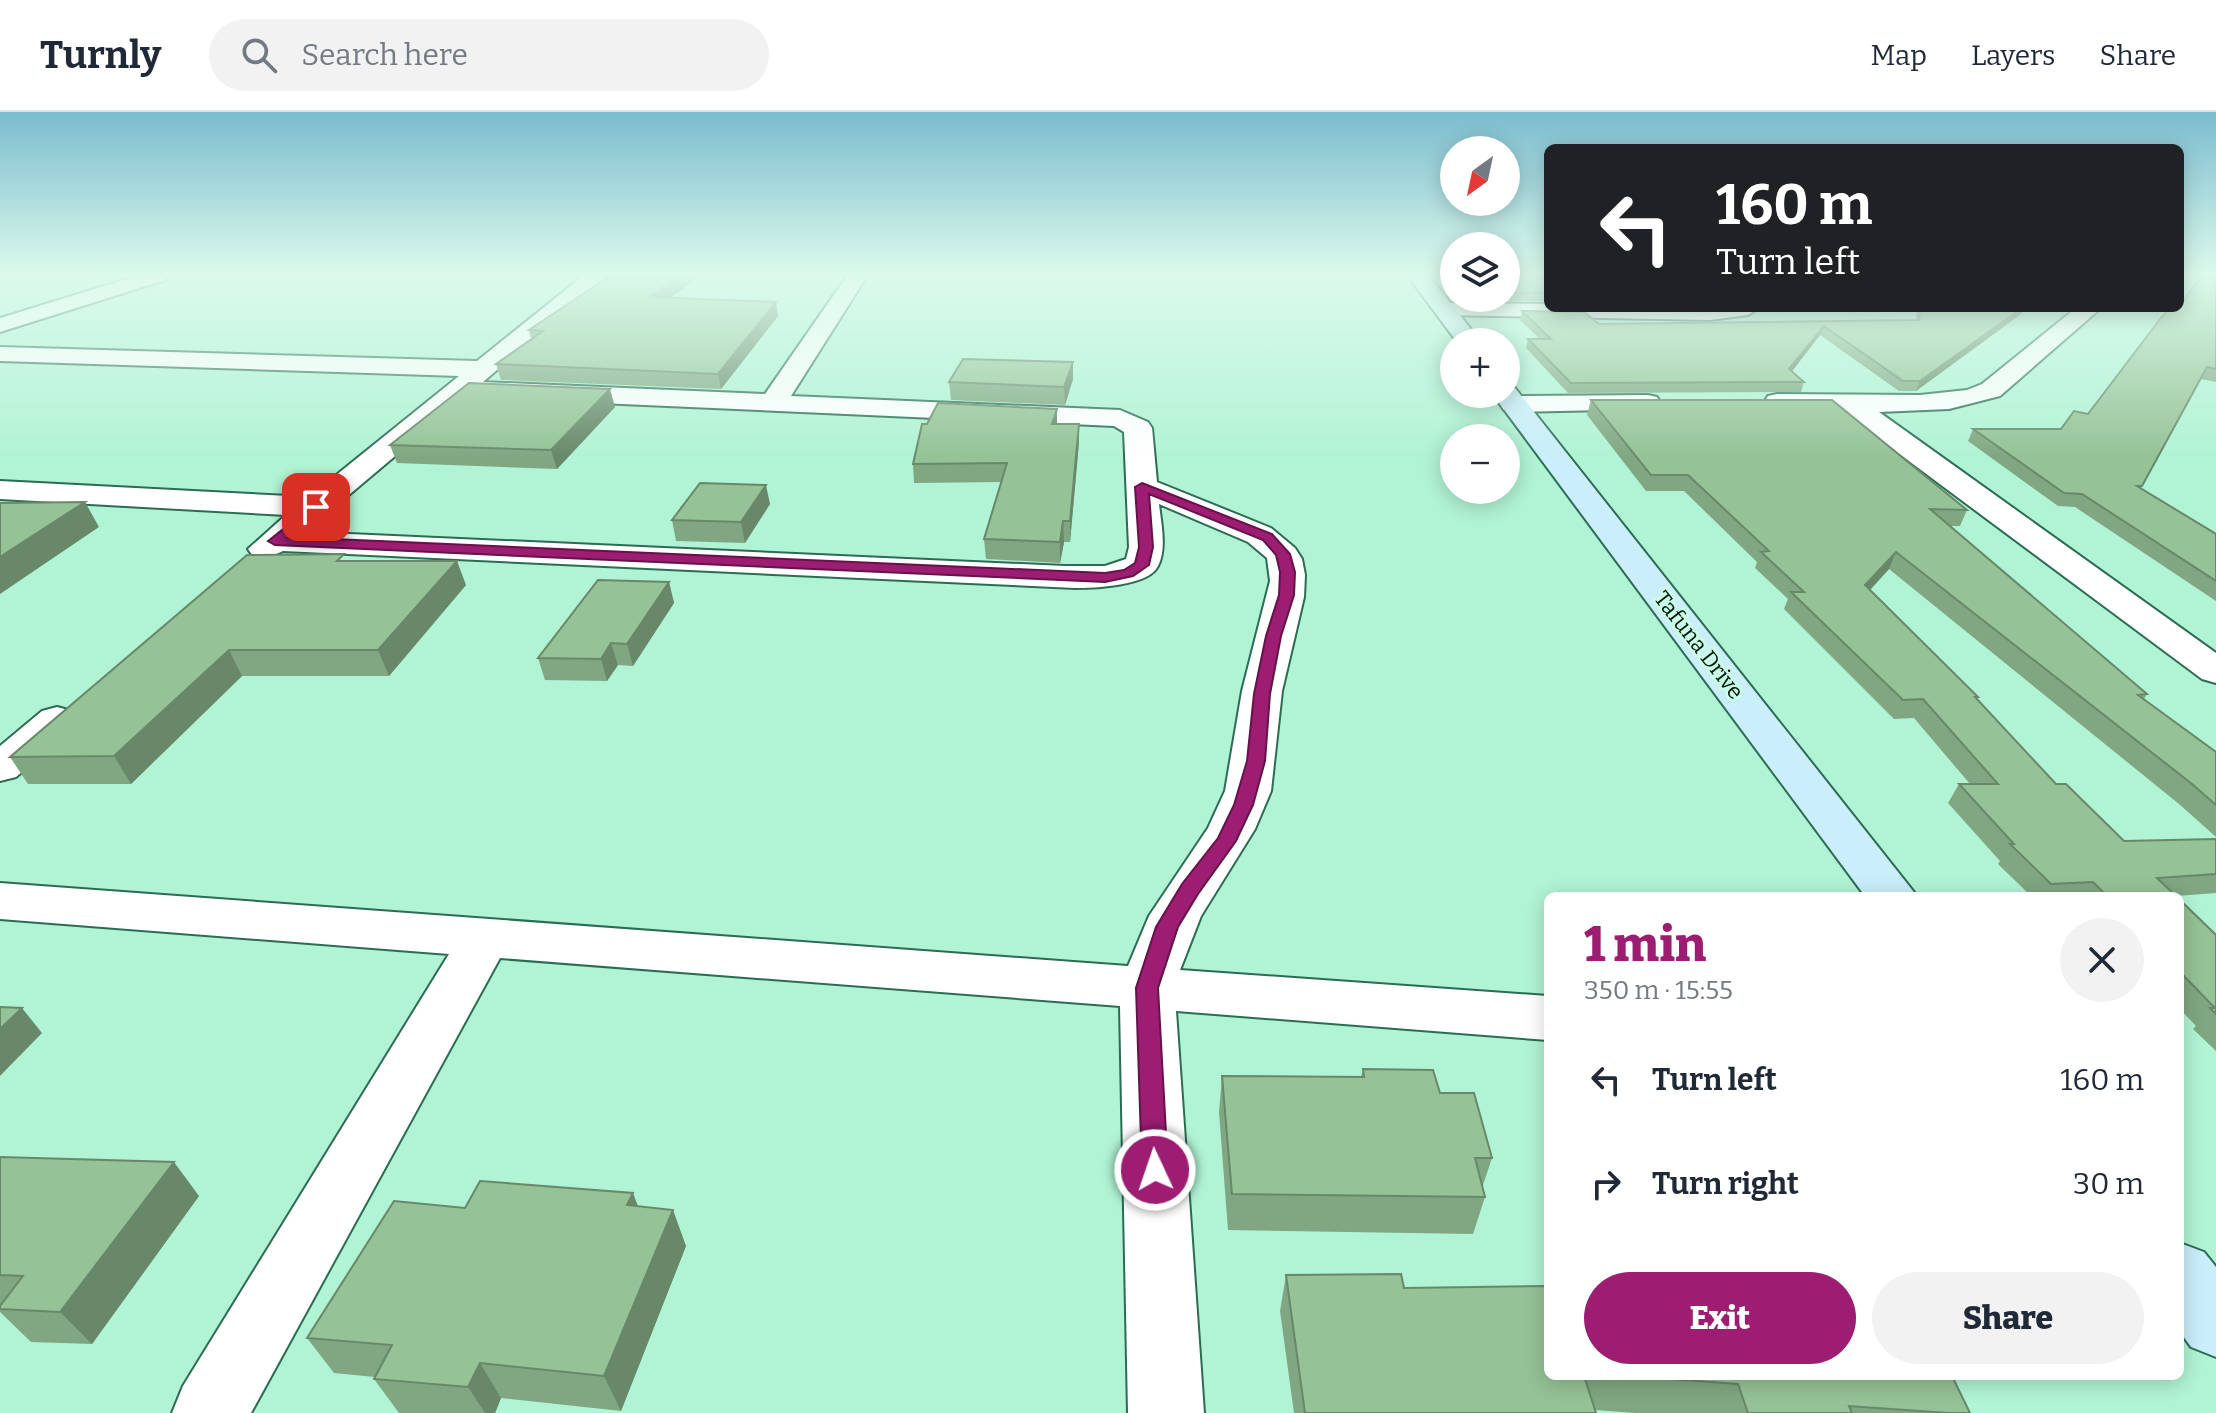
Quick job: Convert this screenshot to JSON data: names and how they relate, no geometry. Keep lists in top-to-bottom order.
{
  "streets": {
    "main road": ["Tafuna Drive"]
  },
  "north": "bottom left",
  "page": {
    "header": "Turnly",
    "search": "Search here",
    "nav": ["Map", "Layers", "Share"],
    "map_buttons": ["+", "−"],
    "turn": ["160 m", "Turn left"],
    "heading": ["1 min", "350 m · 15:55"],
    "list": [
      {
        "name": "Turn left",
        "value": "160 m"
      },
      {
        "name": "Turn right",
        "value": "30 m"
      }
    ],
    "buttons": ["Exit", "Share"]
  }
}
